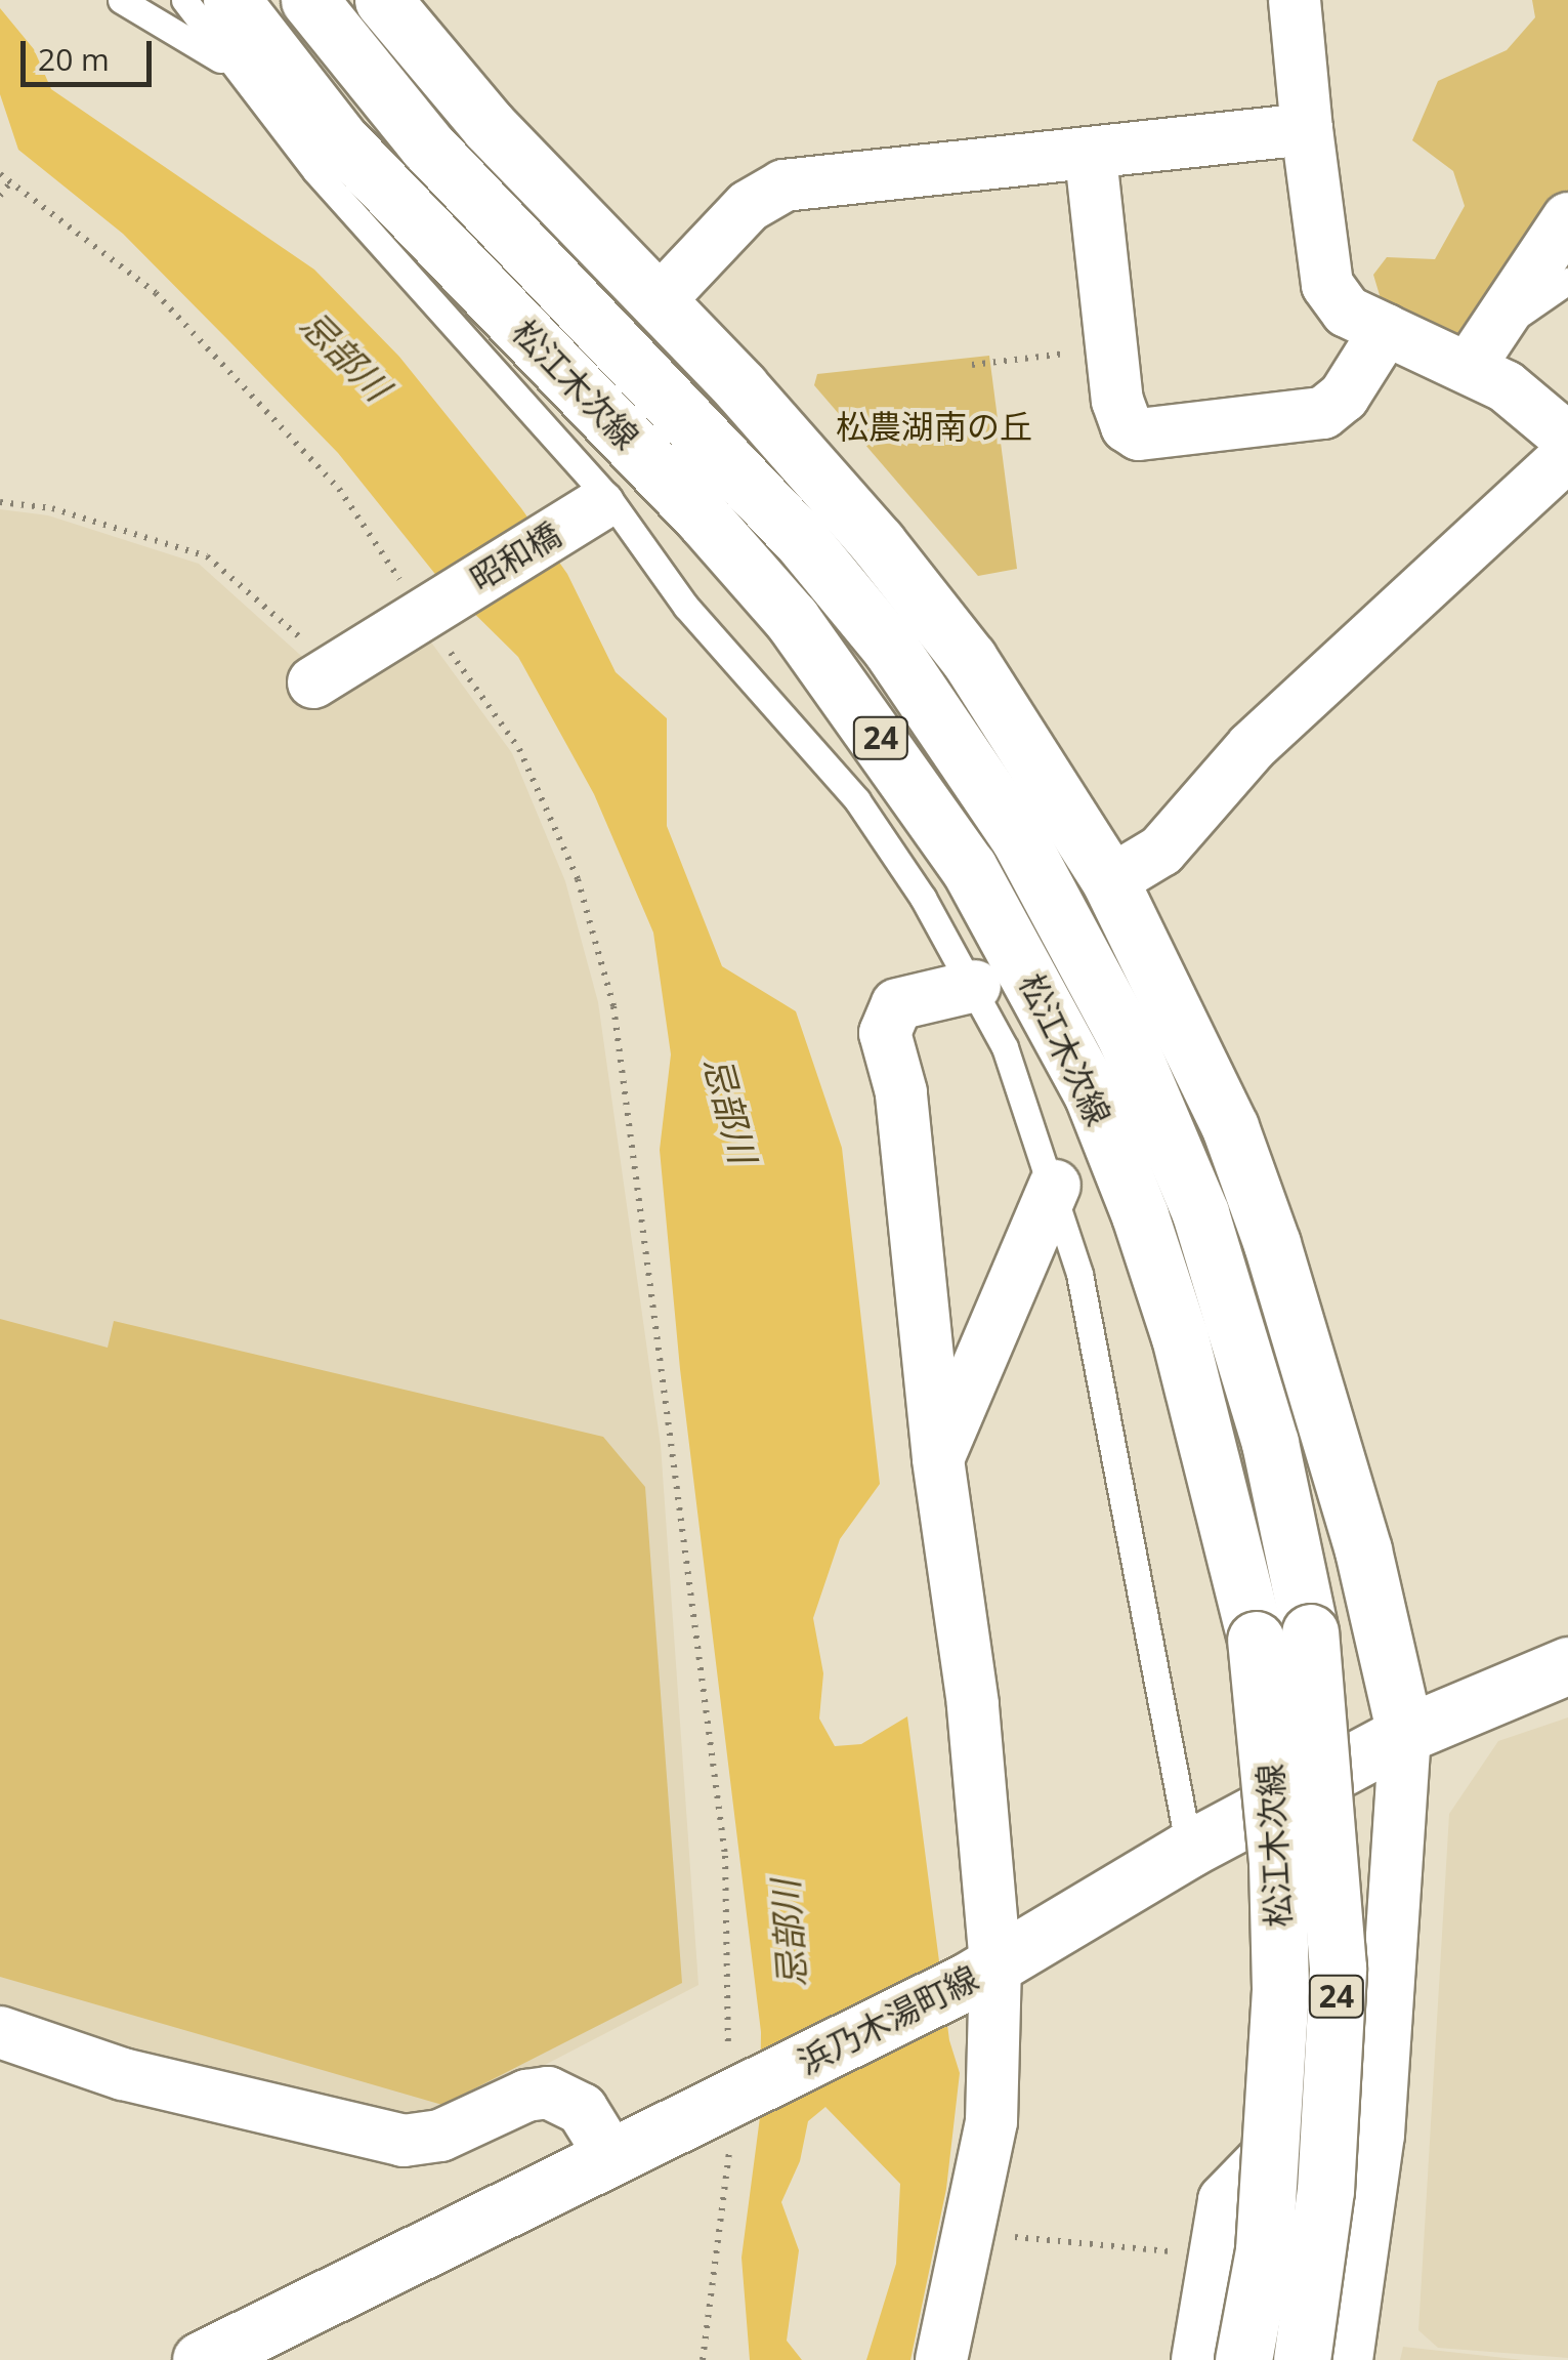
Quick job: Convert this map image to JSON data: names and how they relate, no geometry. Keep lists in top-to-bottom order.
{
  "streets": {
    "main road": ["松江木次線", "24", "浜乃木湯町線"],
    "street": ["昭和橋"]
  },
  "water": ["忌部川"],
  "parks": ["松農湖南の丘"],
  "scale_bar": "20 m"
}
